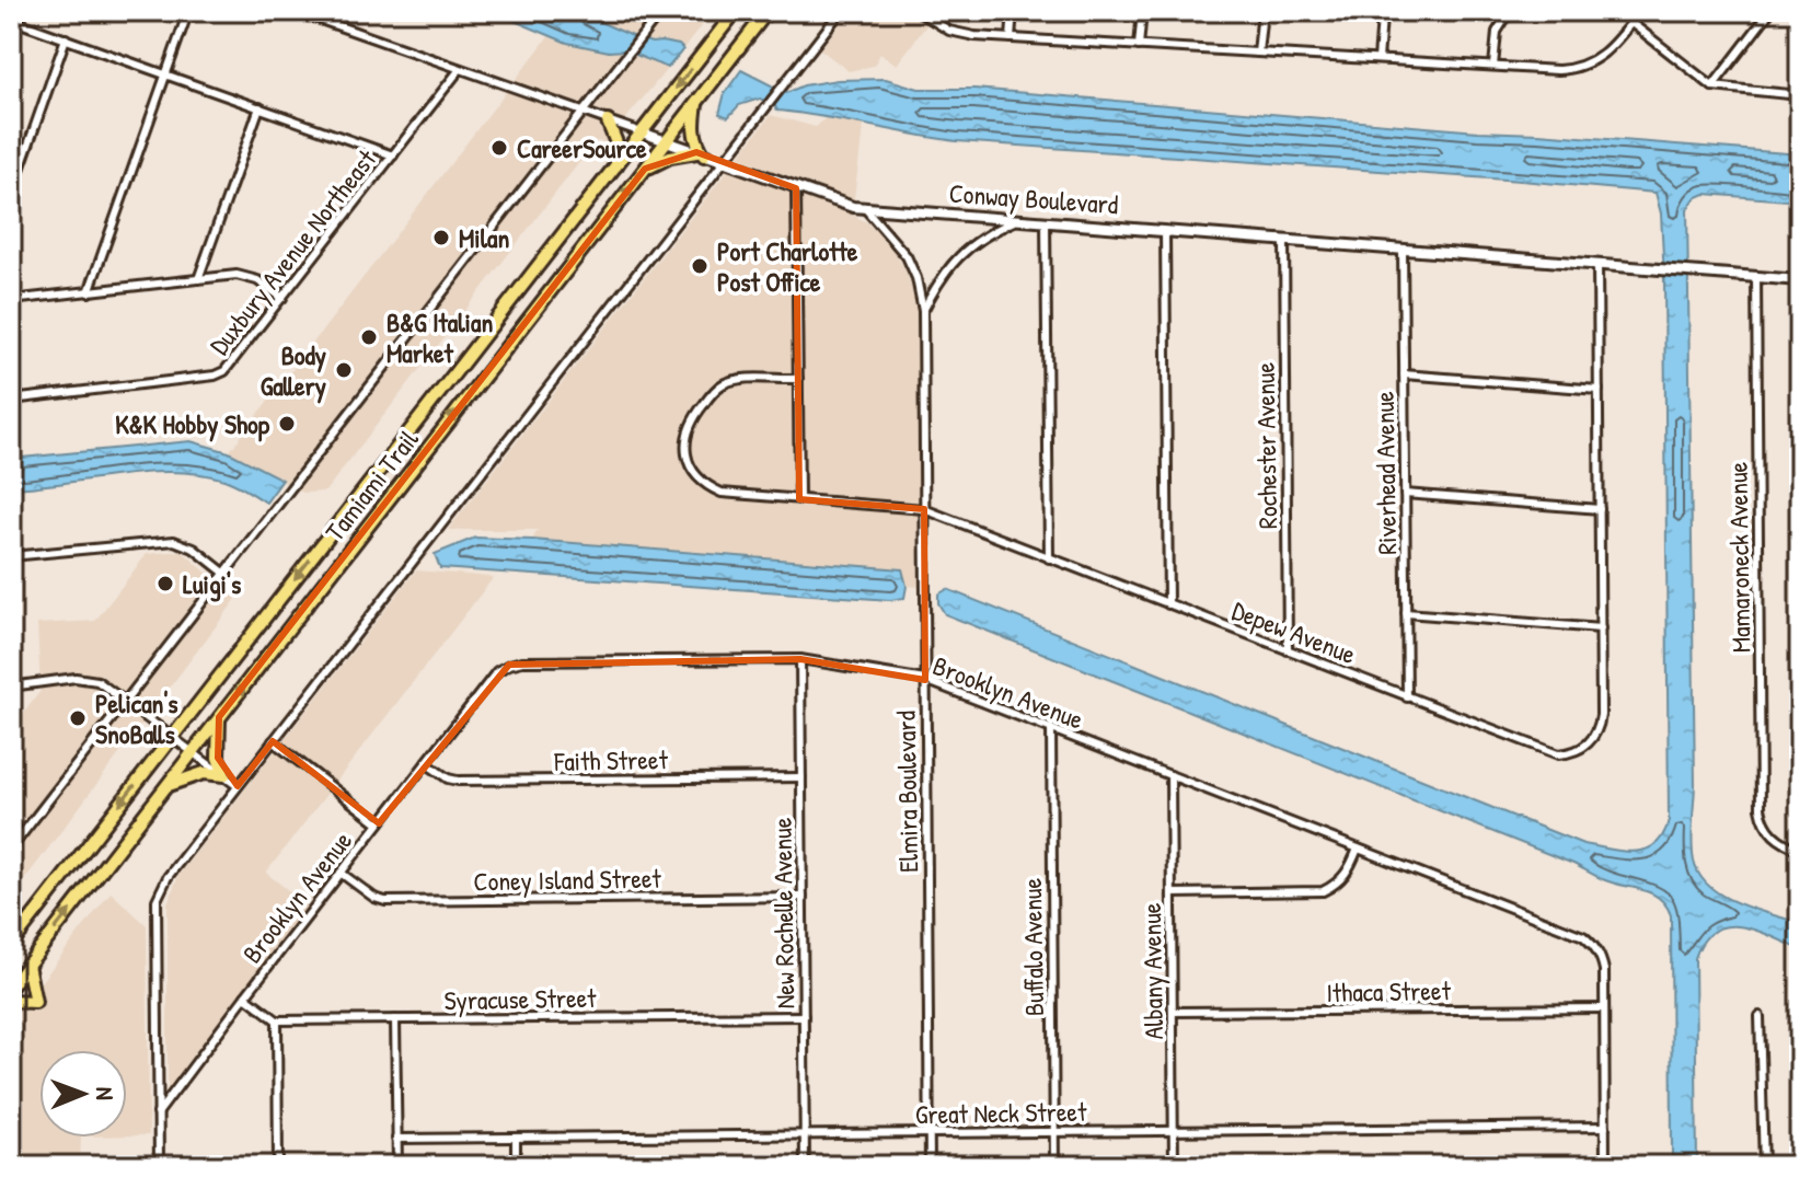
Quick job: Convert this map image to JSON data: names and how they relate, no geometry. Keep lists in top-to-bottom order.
{
  "streets": {
    "main road": ["Tamiami Trail"],
    "street": [
      "Conway Boulevard",
      "Duxbury Avenue Northeast",
      "Rochester Avenue",
      "Riverhead Avenue",
      "Mamaroneck Avenue",
      "Depew Avenue",
      "Brooklyn Avenue",
      "Faith Street",
      "Elmira Boulevard",
      "Coney Island Street",
      "New Rochelle Avenue",
      "Buffalo Avenue",
      "Albany Avenue",
      "Ithaca Street",
      "Syracuse Street",
      "Great Neck Street"
    ]
  },
  "crossings": [
    ["Conway Boulevard", "Duxbury Avenue Northeast"],
    ["Conway Boulevard", "Rochester Avenue"],
    ["Conway Boulevard", "Riverhead Avenue"],
    ["Conway Boulevard", "Tamiami Trail"],
    ["Conway Boulevard", "Mamaroneck Avenue"],
    ["Conway Boulevard", "Depew Avenue"],
    ["Conway Boulevard", "Elmira Boulevard"],
    ["Rochester Avenue", "Depew Avenue"],
    ["Riverhead Avenue", "Depew Avenue"],
    ["Depew Avenue", "Elmira Boulevard"],
    ["Brooklyn Avenue", "Faith Street"],
    ["Brooklyn Avenue", "Elmira Boulevard"],
    ["Brooklyn Avenue", "Coney Island Street"],
    ["Brooklyn Avenue", "New Rochelle Avenue"],
    ["Brooklyn Avenue", "Buffalo Avenue"],
    ["Brooklyn Avenue", "Albany Avenue"],
    ["Brooklyn Avenue", "Ithaca Street"],
    ["Brooklyn Avenue", "Great Neck Street"],
    ["Faith Street", "New Rochelle Avenue"],
    ["Elmira Boulevard", "Great Neck Street"],
    ["Coney Island Street", "New Rochelle Avenue"],
    ["New Rochelle Avenue", "Syracuse Street"],
    ["New Rochelle Avenue", "Great Neck Street"],
    ["Buffalo Avenue", "Great Neck Street"],
    ["Albany Avenue", "Ithaca Street"],
    ["Albany Avenue", "Great Neck Street"]
  ],
  "places": [
    "CareerSource",
    "Milan",
    "Port Charlotte Post Office",
    "B&G Italian Market",
    "Body Gallery",
    "K&K Hobby Shop",
    "Luigi's",
    "Pelican's SnoBalls"
  ],
  "north": "right"
}
